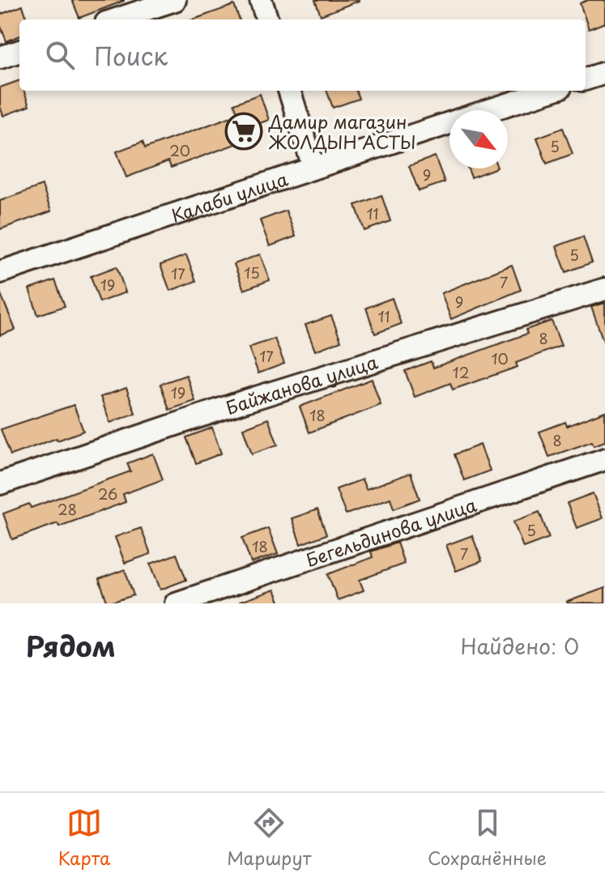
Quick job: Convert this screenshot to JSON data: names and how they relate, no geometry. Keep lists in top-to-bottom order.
{
  "streets": {
    "street": ["Калаби улица", "Байжанова улица", "Бегельдинова улица"]
  },
  "places": {
    "supermarket": ["Дамир магазин ЖОЛДЫН АСТЫ"]
  },
  "house_numbers": [
    "5",
    "20",
    "9",
    "11",
    "5",
    "15",
    "17",
    "7",
    "19",
    "9",
    "11",
    "8",
    "17",
    "10",
    "12",
    "19",
    "18",
    "8",
    "26",
    "28",
    "5",
    "18",
    "7"
  ],
  "north": "bottom right",
  "page": {
    "search": "Поиск",
    "heading": ["Рядом", "Найдено: 0"],
    "nav": ["Карта", "Маршрут", "Сохранённые"]
  }
}
